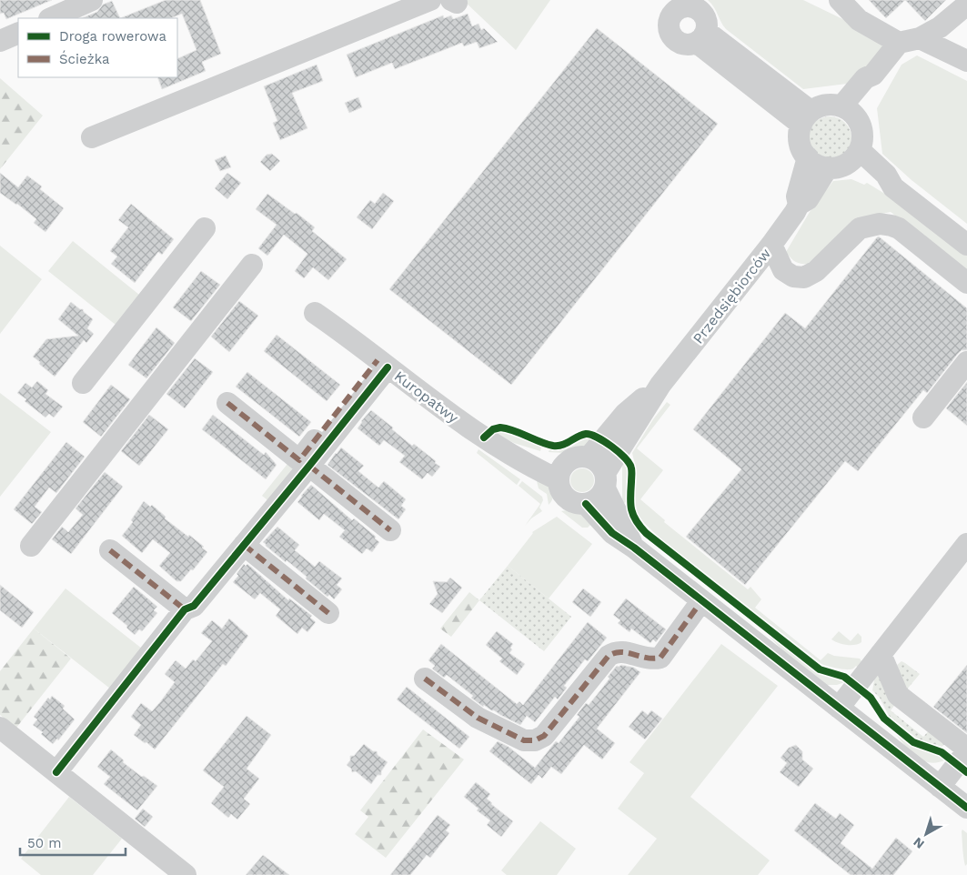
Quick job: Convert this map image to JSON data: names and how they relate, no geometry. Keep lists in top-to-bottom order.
{
  "streets": {
    "street": ["Przedsiębiorców", "Kuropatwy"]
  },
  "crossings": [
    ["Przedsiębiorców", "Kuropatwy"]
  ],
  "legend": ["Droga rowerowa", "Ścieżka"],
  "scale_bar": "50 m",
  "north": "bottom left"
}
